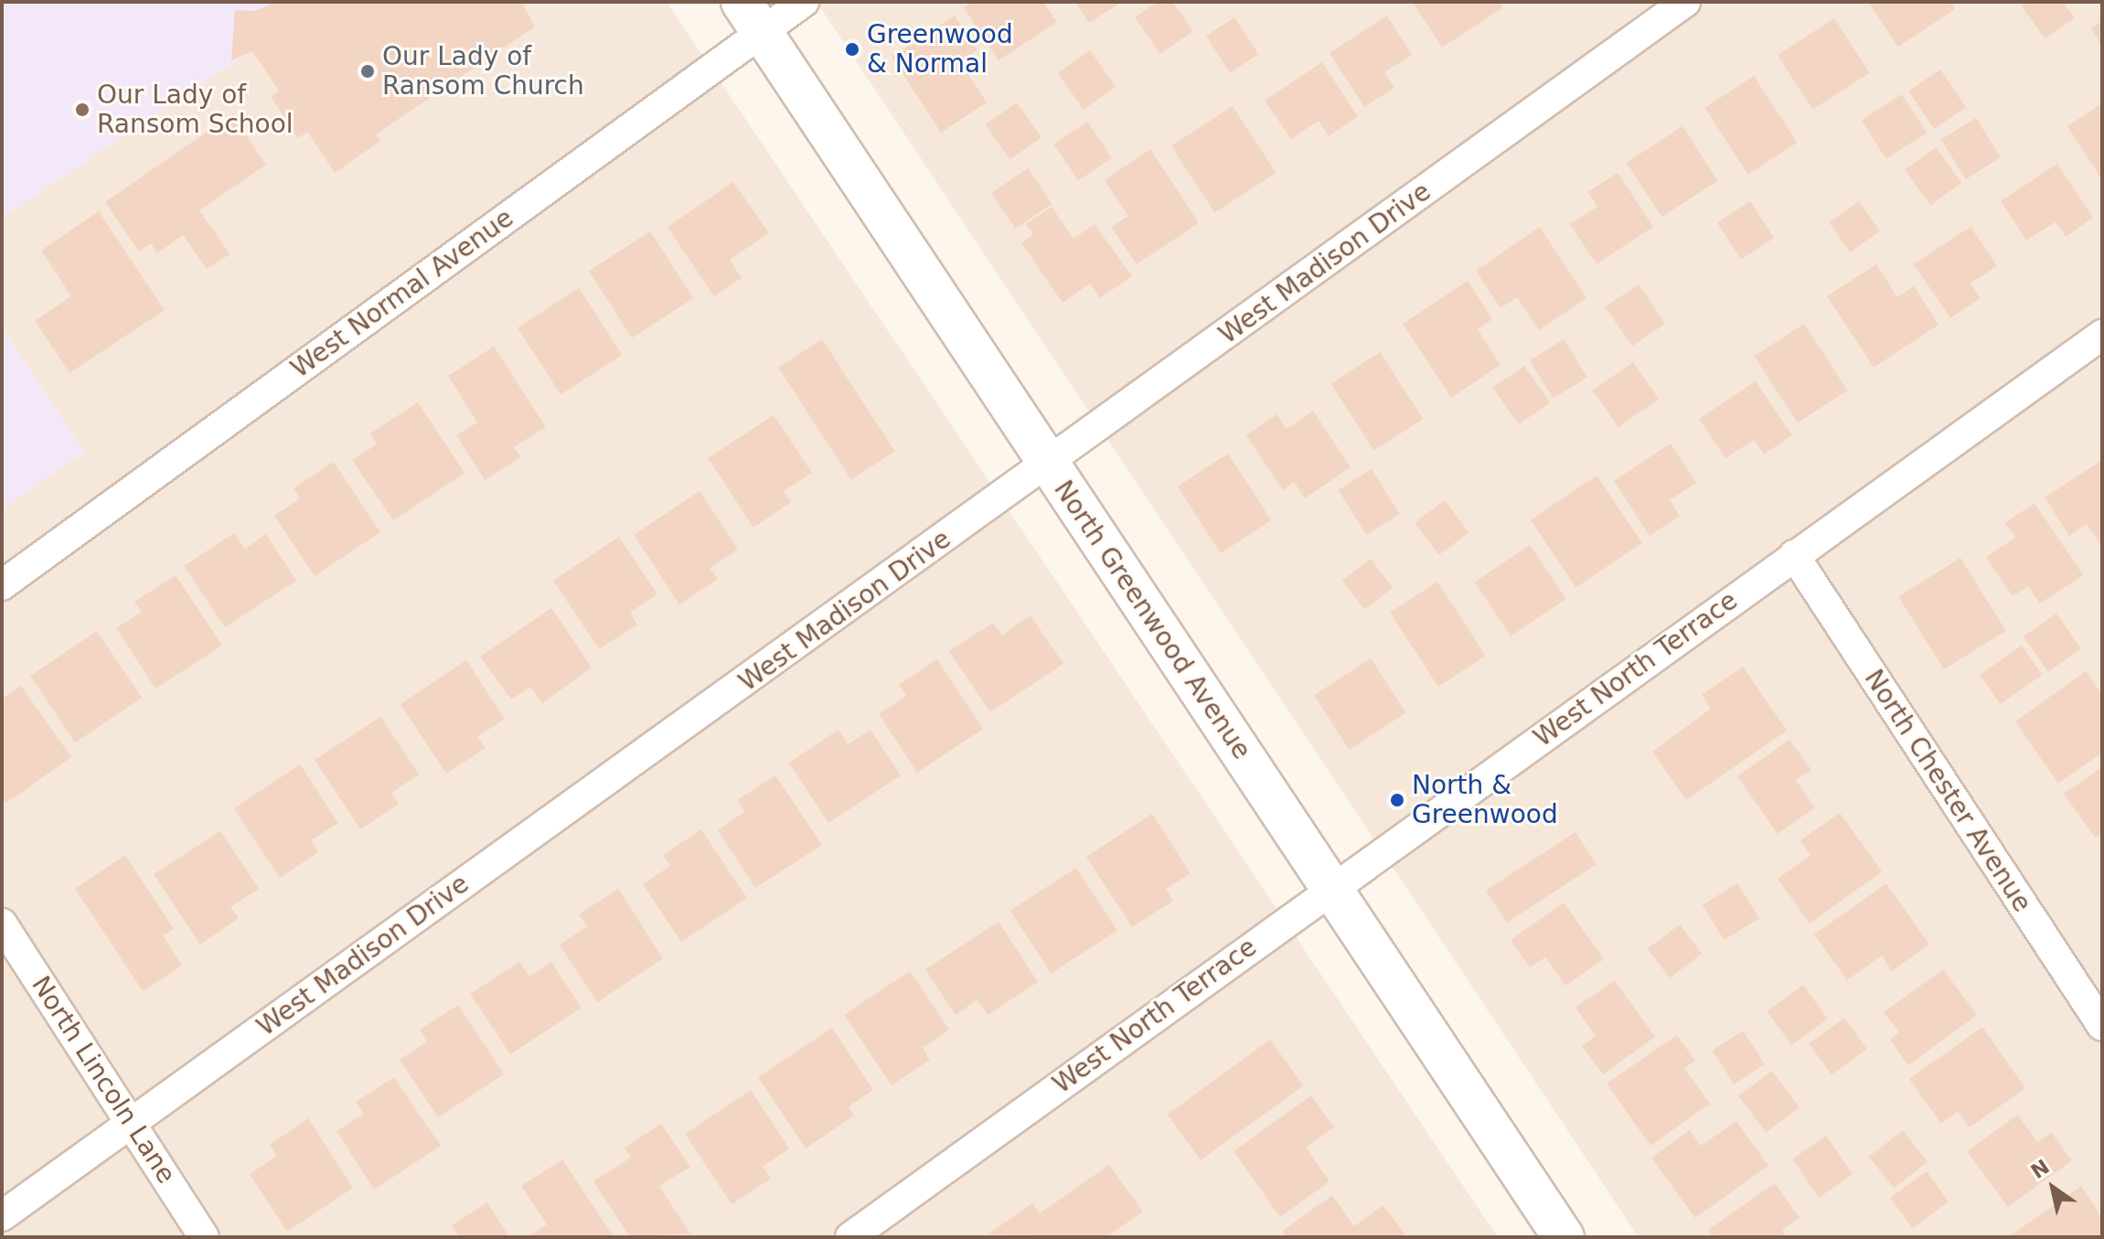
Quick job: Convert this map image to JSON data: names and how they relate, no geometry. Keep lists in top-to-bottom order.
{
  "streets": {
    "main road": ["North Greenwood Avenue"],
    "street": [
      "West Madison Drive",
      "West Normal Avenue",
      "West North Terrace",
      "North Chester Avenue",
      "North Lincoln Lane"
    ]
  },
  "crossings": [
    ["West Madison Drive", "North Greenwood Avenue"],
    ["West Madison Drive", "North Lincoln Lane"],
    ["West Normal Avenue", "North Greenwood Avenue"],
    ["North Greenwood Avenue", "West North Terrace"],
    ["West North Terrace", "North Chester Avenue"]
  ],
  "places": [
    "Greenwood & Normal",
    "Our Lady of Ransom Church",
    "Our Lady of Ransom School",
    "North & Greenwood"
  ],
  "north": "top left"
}
